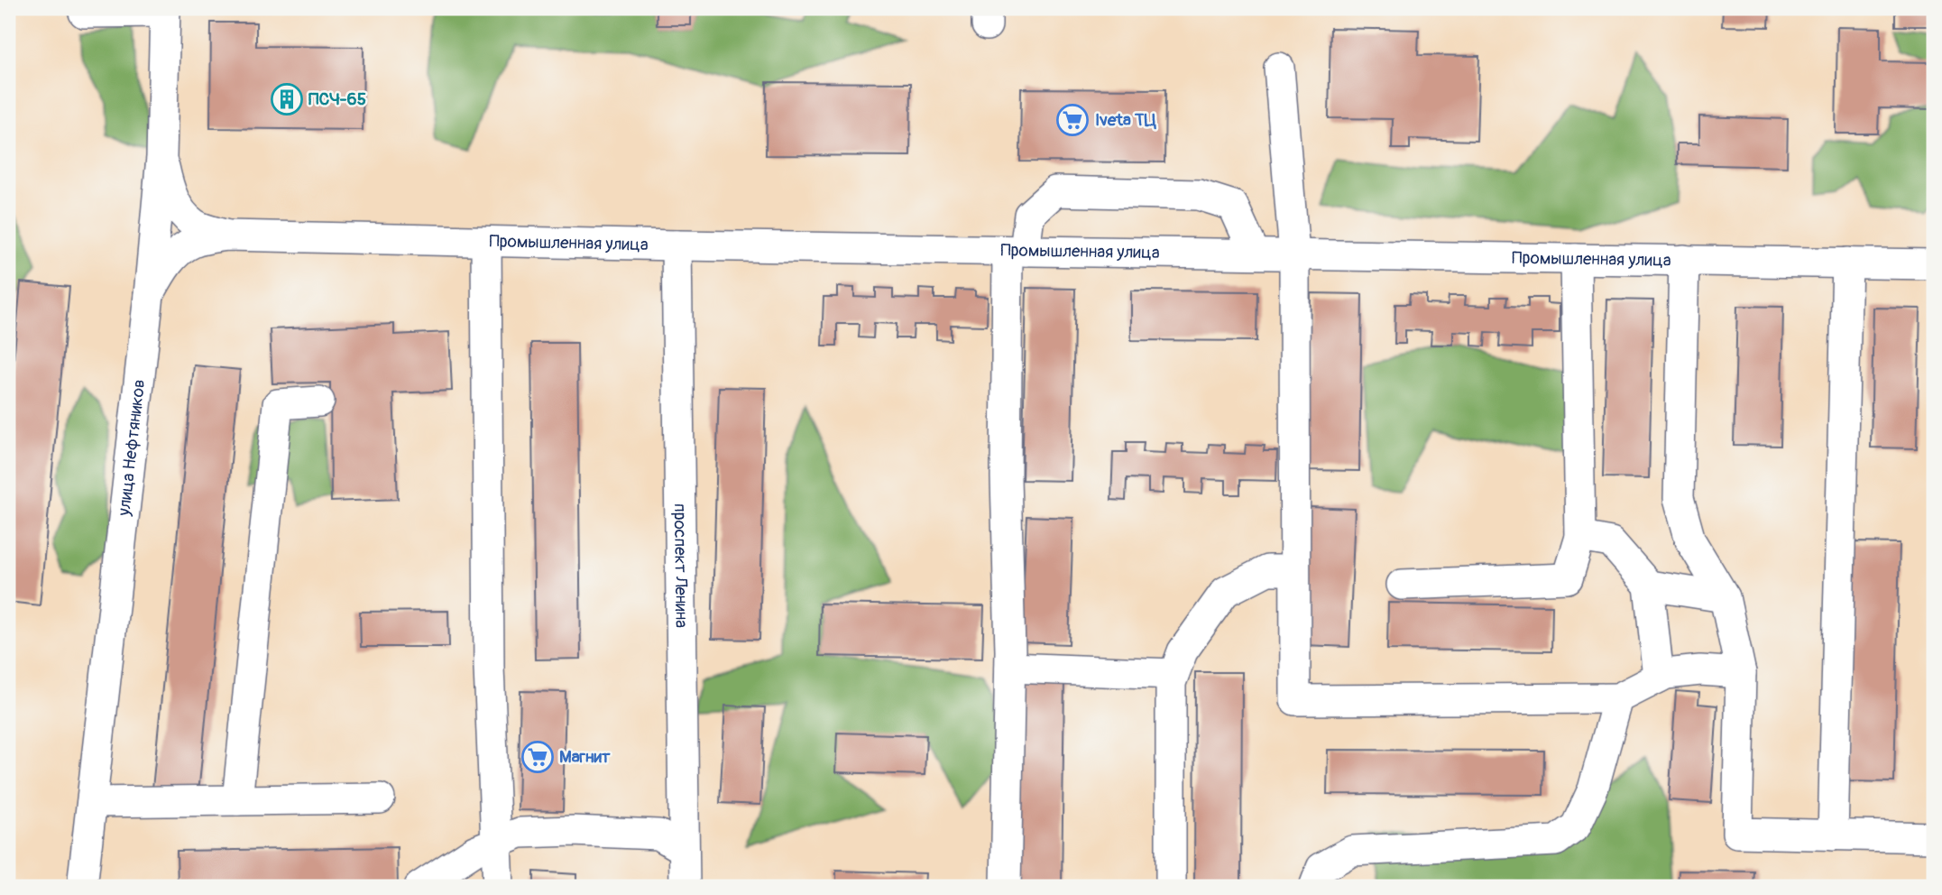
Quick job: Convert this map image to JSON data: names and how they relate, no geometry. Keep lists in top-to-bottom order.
{
  "streets": {
    "street": ["Промышленная улица", "улица Нефтяников", "проспект Ленина"]
  },
  "crossings": [
    ["Промышленная улица", "улица Нефтяников"],
    ["Промышленная улица", "проспект Ленина"]
  ],
  "places": {
    "building": ["ПСЧ-65"],
    "supermarket": ["Iveta ТЦ", "Магнит"]
  }
}
